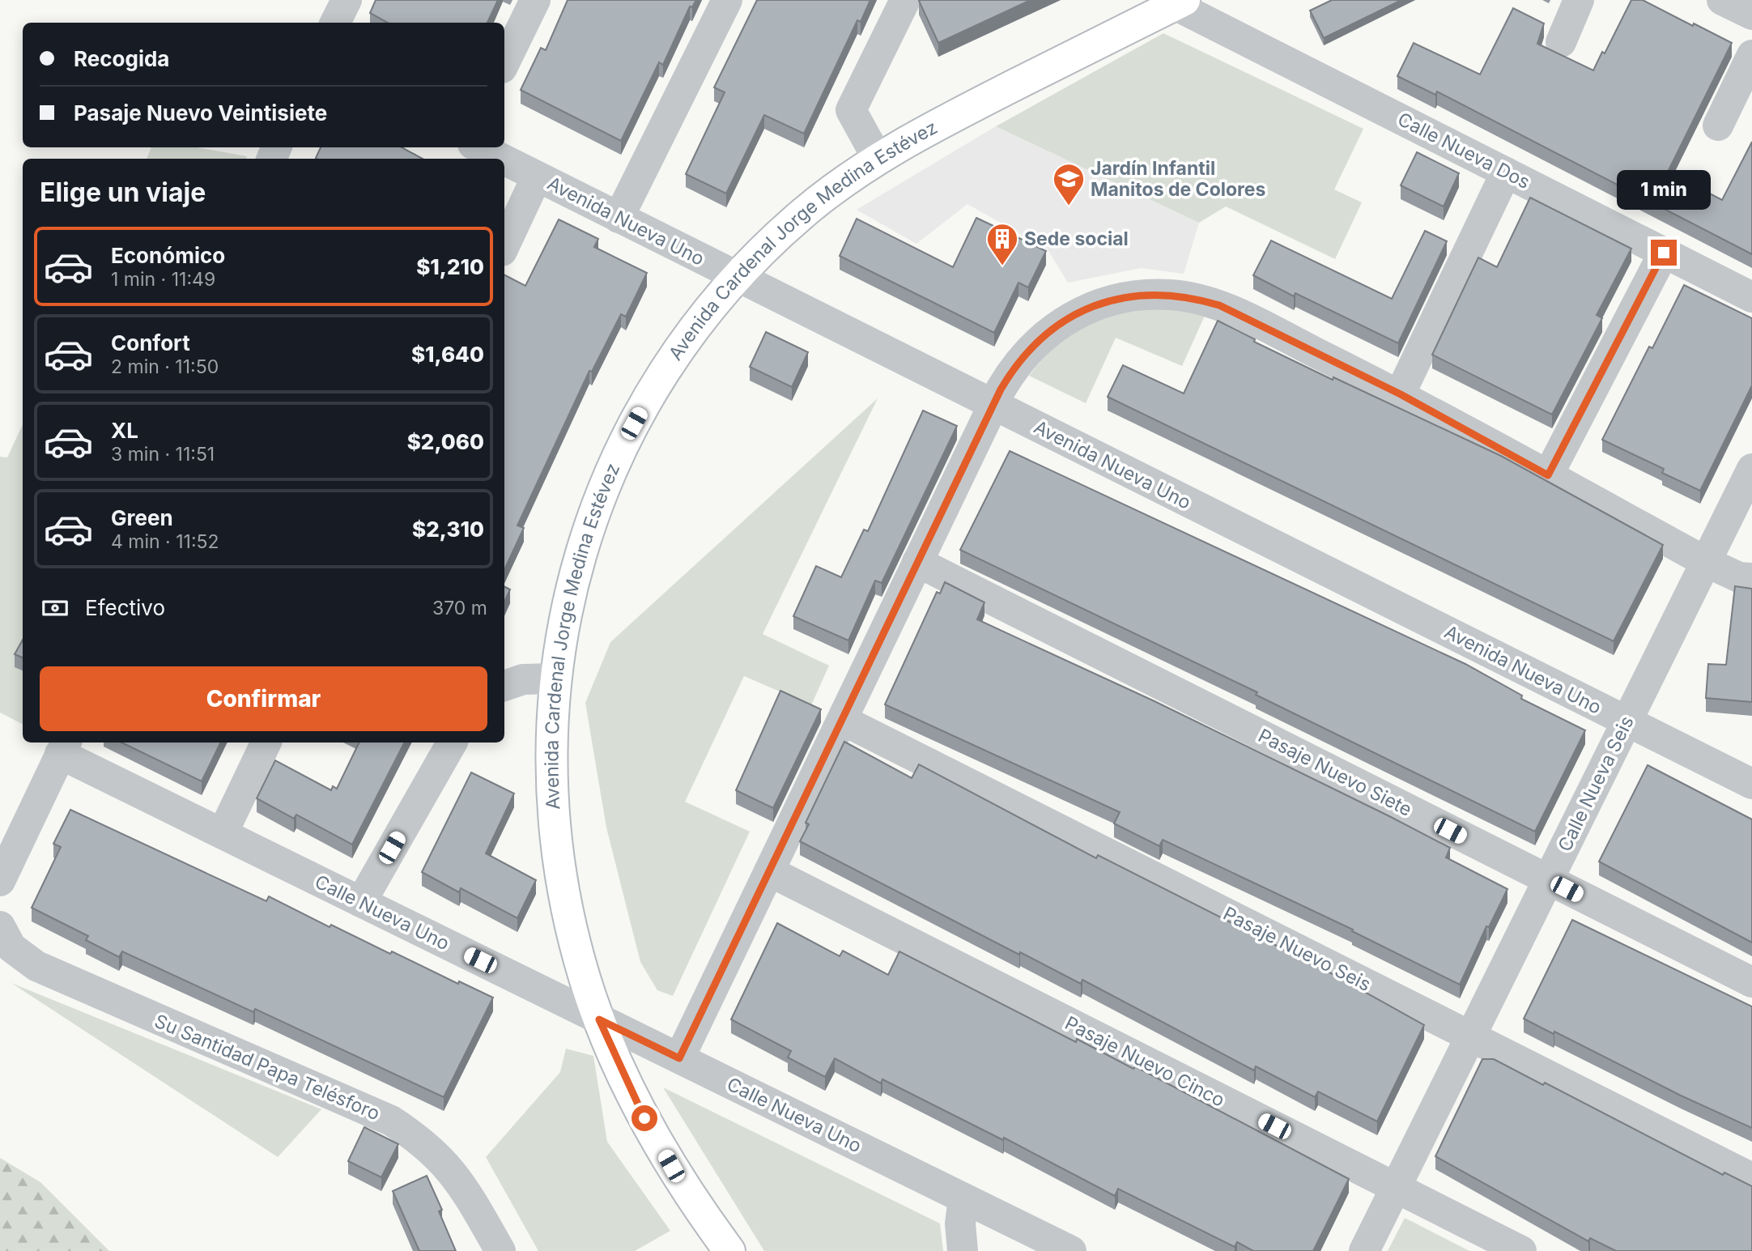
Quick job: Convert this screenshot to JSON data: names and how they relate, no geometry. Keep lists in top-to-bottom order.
{
  "streets": {
    "street": [
      "Calle Nueva Dos",
      "Avenida Nueva Uno",
      "Avenida Cardenal Jorge Medina Estévez",
      "Pasaje Nuevo Siete",
      "Calle Nueva Seis",
      "Calle Nueva Uno",
      "Pasaje Nuevo Seis",
      "Pasaje Nuevo Cinco",
      "Su Santidad Papa Telésforo"
    ]
  },
  "crossings": [
    ["Calle Nueva Dos", "Avenida Cardenal Jorge Medina Estévez"],
    ["Avenida Nueva Uno", "Avenida Cardenal Jorge Medina Estévez"],
    ["Avenida Nueva Uno", "Calle Nueva Seis"],
    ["Avenida Cardenal Jorge Medina Estévez", "Calle Nueva Uno"],
    ["Pasaje Nuevo Siete", "Calle Nueva Seis"],
    ["Calle Nueva Seis", "Pasaje Nuevo Seis"],
    ["Calle Nueva Seis", "Pasaje Nuevo Cinco"]
  ],
  "places": {
    "school or university": ["Jardín Infantil Manitos de Colores"],
    "building": ["Sede social"]
  },
  "page": {
    "banner": ["Recogida", "Pasaje Nuevo Veintisiete"],
    "heading": "Elige un viaje",
    "bubble": "1 min",
    "list": [
      {
        "name": "Económico",
        "note": "1 min · 11:49",
        "value": "$1,210"
      },
      {
        "name": "Confort",
        "note": "2 min · 11:50",
        "value": "$1,640"
      },
      {
        "name": "XL",
        "note": "3 min · 11:51",
        "value": "$2,060"
      },
      {
        "name": "Green",
        "note": "4 min · 11:52",
        "value": "$2,310"
      }
    ],
    "pay": ["Efectivo", "370 m"],
    "buttons": "Confirmar"
  }
}
